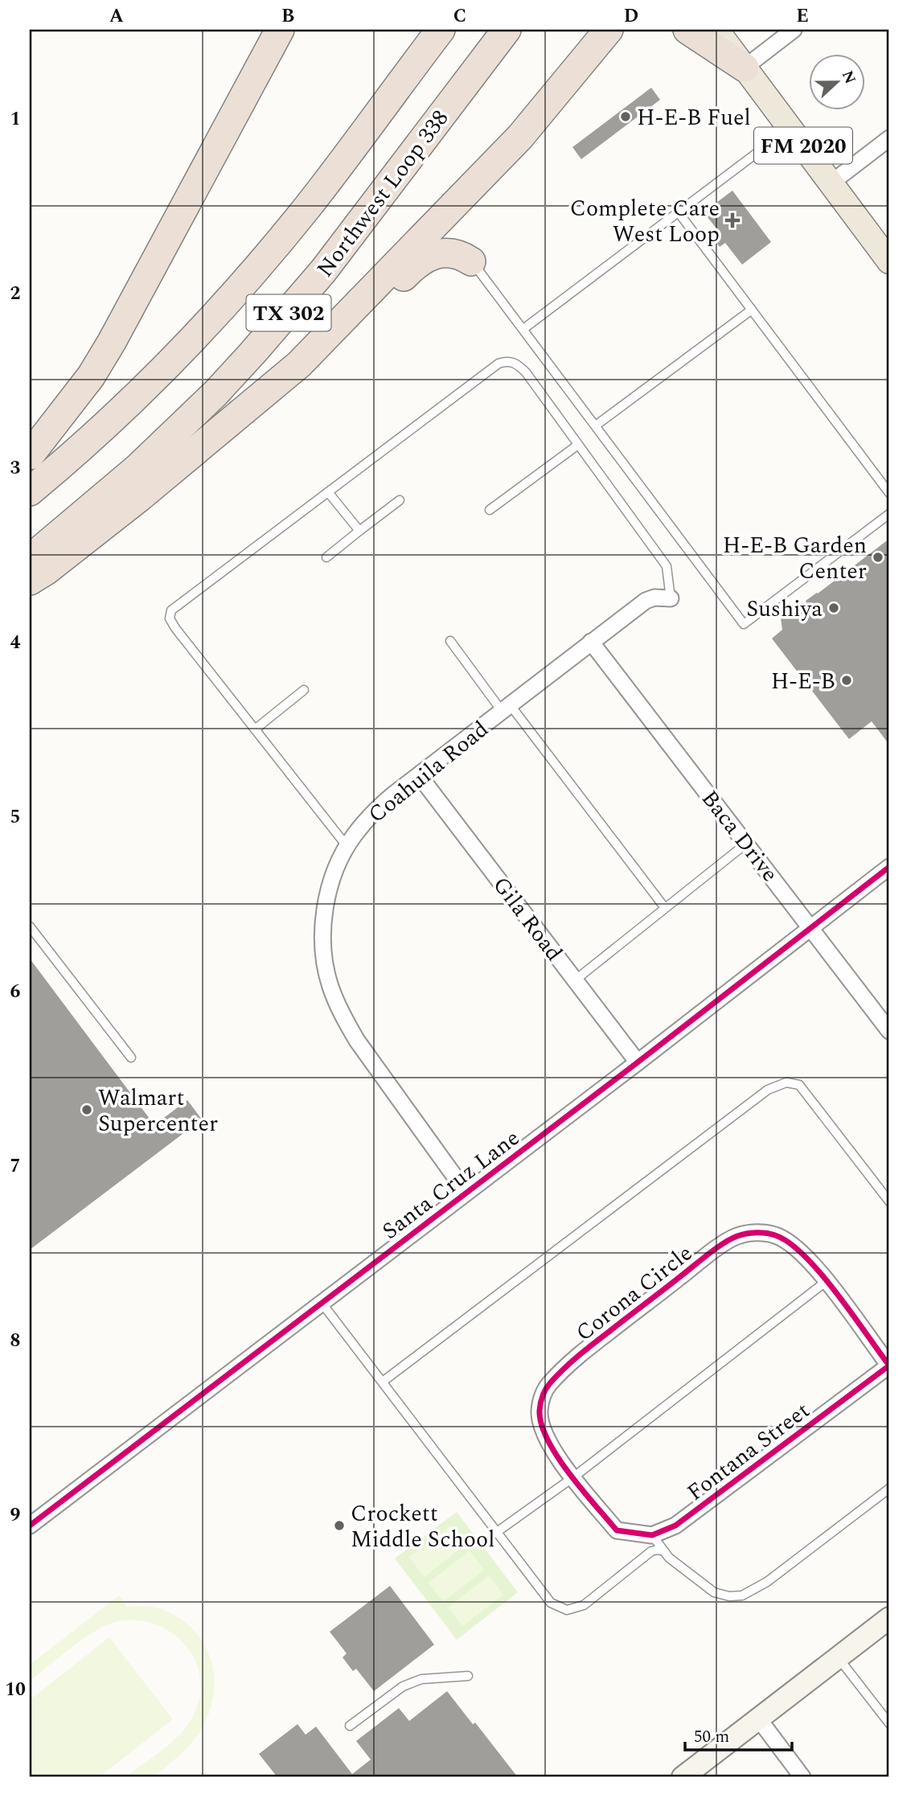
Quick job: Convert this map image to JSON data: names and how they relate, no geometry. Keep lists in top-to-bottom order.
{
  "streets": {
    "highway": ["Northwest Loop 338", "TX 302"],
    "main road": ["FM 2020"],
    "street": [
      "Coahuila Road",
      "Baca Drive",
      "Gila Road",
      "Santa Cruz Lane",
      "Corona Circle",
      "Fontana Street"
    ]
  },
  "crossings": [
    ["Coahuila Road", "Baca Drive"],
    ["Coahuila Road", "Gila Road"],
    ["Coahuila Road", "Santa Cruz Lane"],
    ["Baca Drive", "Santa Cruz Lane"],
    ["Gila Road", "Santa Cruz Lane"],
    ["Corona Circle", "Fontana Street"]
  ],
  "places": {
    "other": [
      "H-E-B Fuel",
      "H-E-B Garden Center",
      "Sushiya",
      "H-E-B",
      "Walmart Supercenter",
      "Crockett Middle School"
    ],
    "health": ["Complete Care West Loop"]
  },
  "scale_bar": "50 m",
  "north": "right",
  "grid": {
    "columns": [
      "A",
      "B",
      "C",
      "D",
      "E"
    ],
    "rows": [
      "1",
      "2",
      "3",
      "4",
      "5",
      "6",
      "7",
      "8",
      "9",
      "10"
    ]
  }
}
